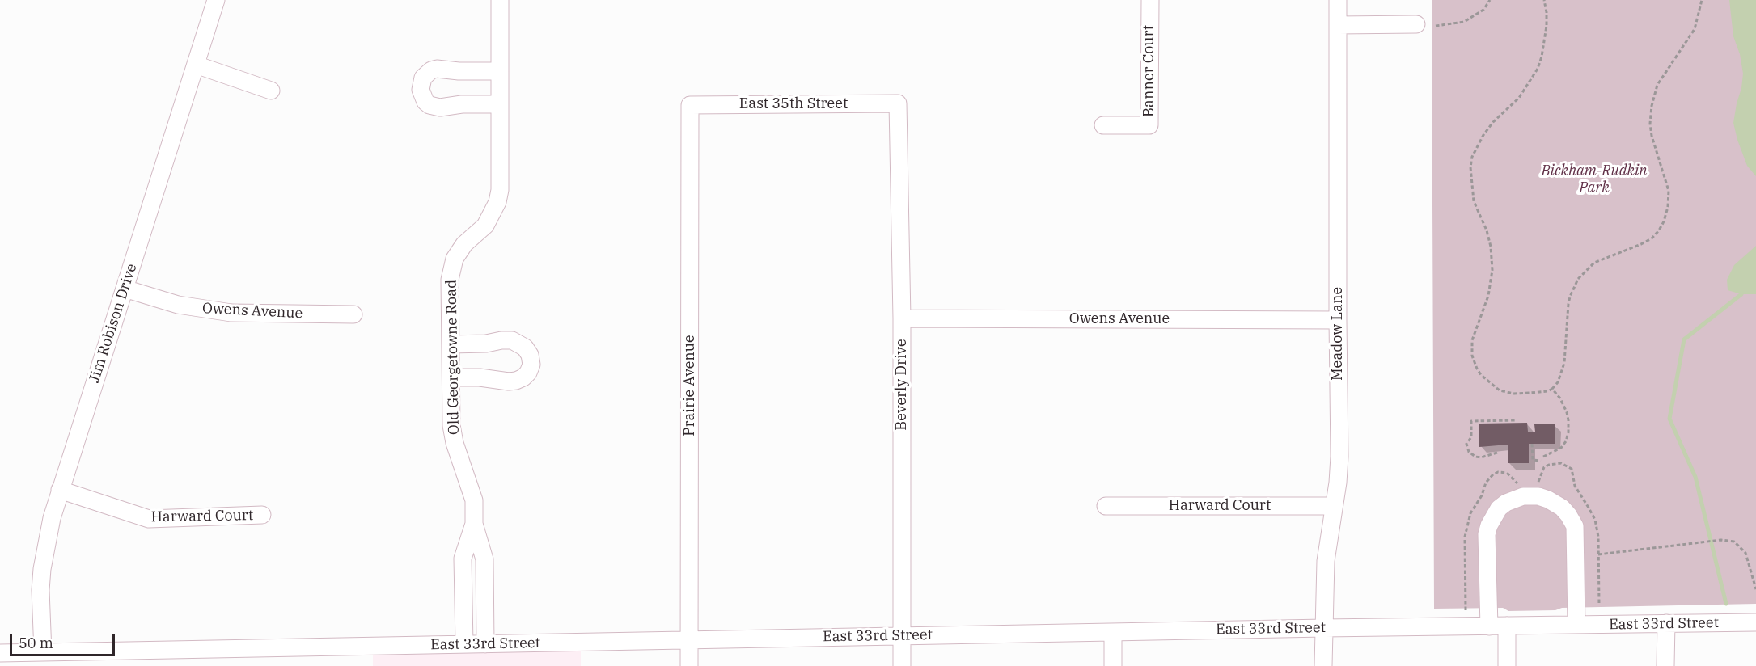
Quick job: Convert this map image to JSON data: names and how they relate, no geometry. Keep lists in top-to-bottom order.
{
  "streets": {
    "street": [
      "Banner Court",
      "East 35th Street",
      "Owens Avenue",
      "Jim Robison Drive",
      "Meadow Lane",
      "Old Georgetowne Road",
      "Beverly Drive",
      "Prairie Avenue",
      "Harward Court",
      "East 33rd Street"
    ]
  },
  "crossings": [
    ["East 35th Street", "Beverly Drive"],
    ["East 35th Street", "Prairie Avenue"],
    ["Owens Avenue", "Jim Robison Drive"],
    ["Owens Avenue", "Meadow Lane"],
    ["Owens Avenue", "Beverly Drive"],
    ["Jim Robison Drive", "Harward Court"],
    ["Jim Robison Drive", "East 33rd Street"],
    ["Meadow Lane", "Harward Court"],
    ["Meadow Lane", "East 33rd Street"],
    ["Old Georgetowne Road", "East 33rd Street"],
    ["Beverly Drive", "East 33rd Street"],
    ["Prairie Avenue", "East 33rd Street"]
  ],
  "parks": ["Bickham-Rudkin Park"],
  "scale_bar": "50 m"
}
